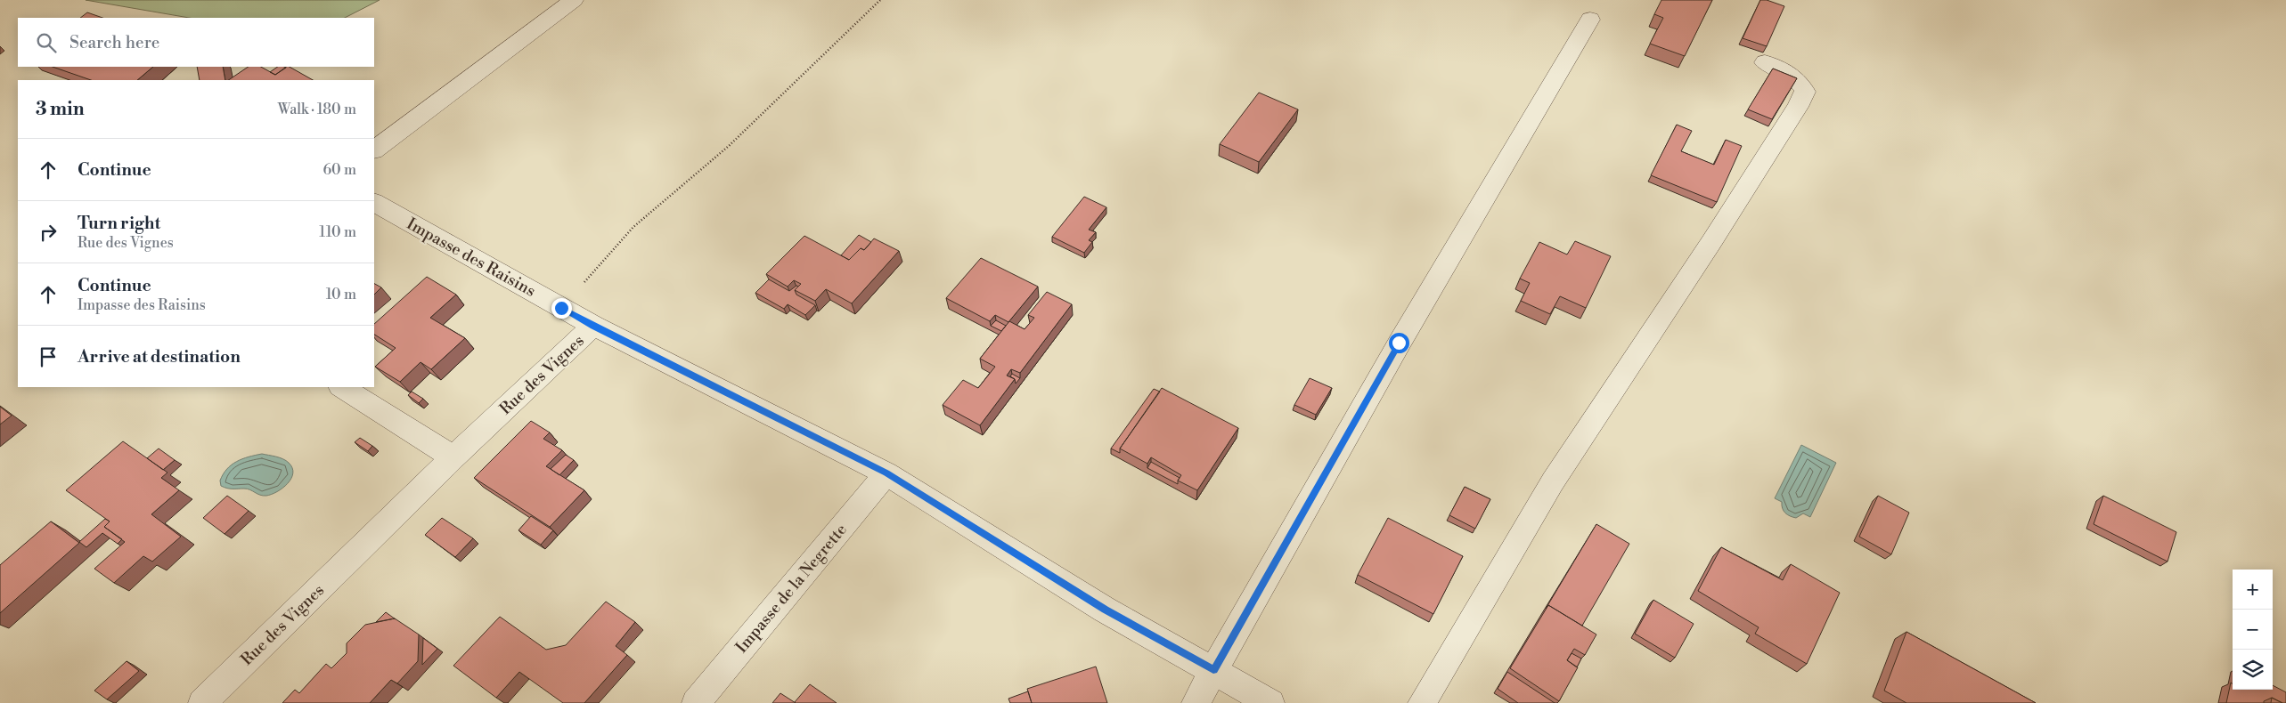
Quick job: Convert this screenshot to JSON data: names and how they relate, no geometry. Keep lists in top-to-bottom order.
{
  "streets": {
    "street": ["Impasse des Raisins", "Rue des Vignes", "Impasse de la Negrette"]
  },
  "crossings": [
    ["Impasse des Raisins", "Rue des Vignes"],
    ["Rue des Vignes", "Impasse de la Negrette"]
  ],
  "page": {
    "search": "Search here",
    "heading": ["3 min", "Walk · 180 m"],
    "list": [
      ["Continue", "60 m"],
      ["Turn right", "Rue des Vignes", "110 m"],
      ["Continue", "Impasse des Raisins", "10 m"],
      "Arrive at destination"
    ],
    "map_buttons": ["+", "−"]
  }
}
